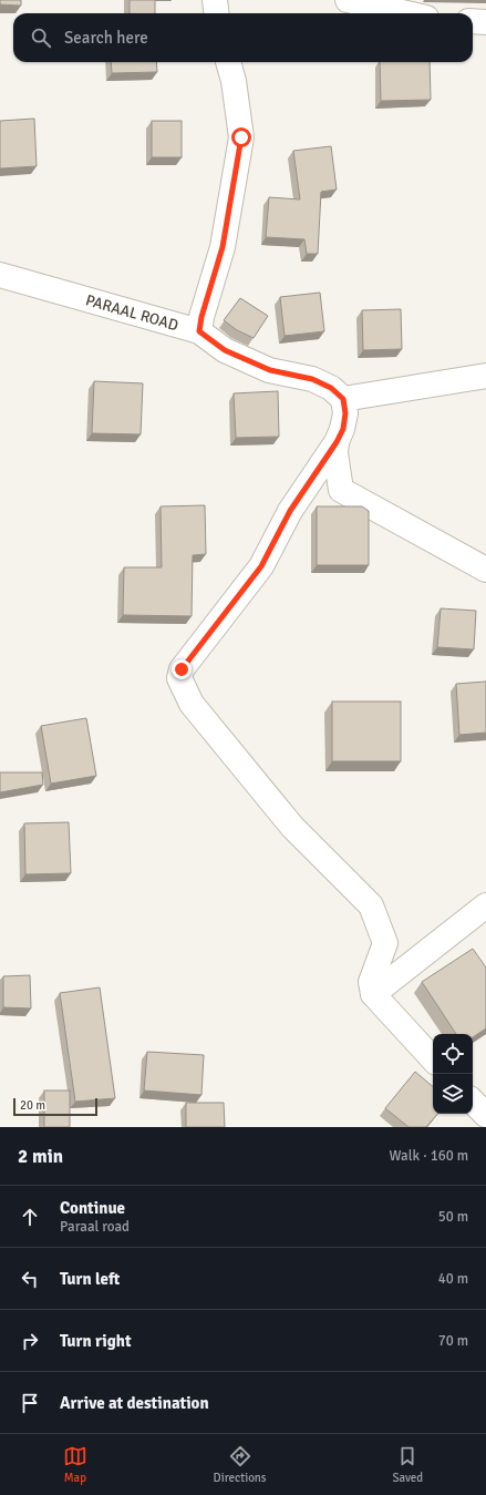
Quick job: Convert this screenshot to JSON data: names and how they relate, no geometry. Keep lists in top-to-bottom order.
{
  "streets": {
    "street": ["PARAAL ROAD"]
  },
  "scale_bar": "20 m",
  "page": {
    "search": "Search here",
    "scale": "20 m",
    "heading": ["2 min", "Walk · 160 m"],
    "list": [
      ["Continue", "Paraal road", "50 m"],
      ["Turn left", "40 m"],
      ["Turn right", "70 m"],
      "Arrive at destination"
    ],
    "nav": ["Map", "Directions", "Saved"]
  }
}
